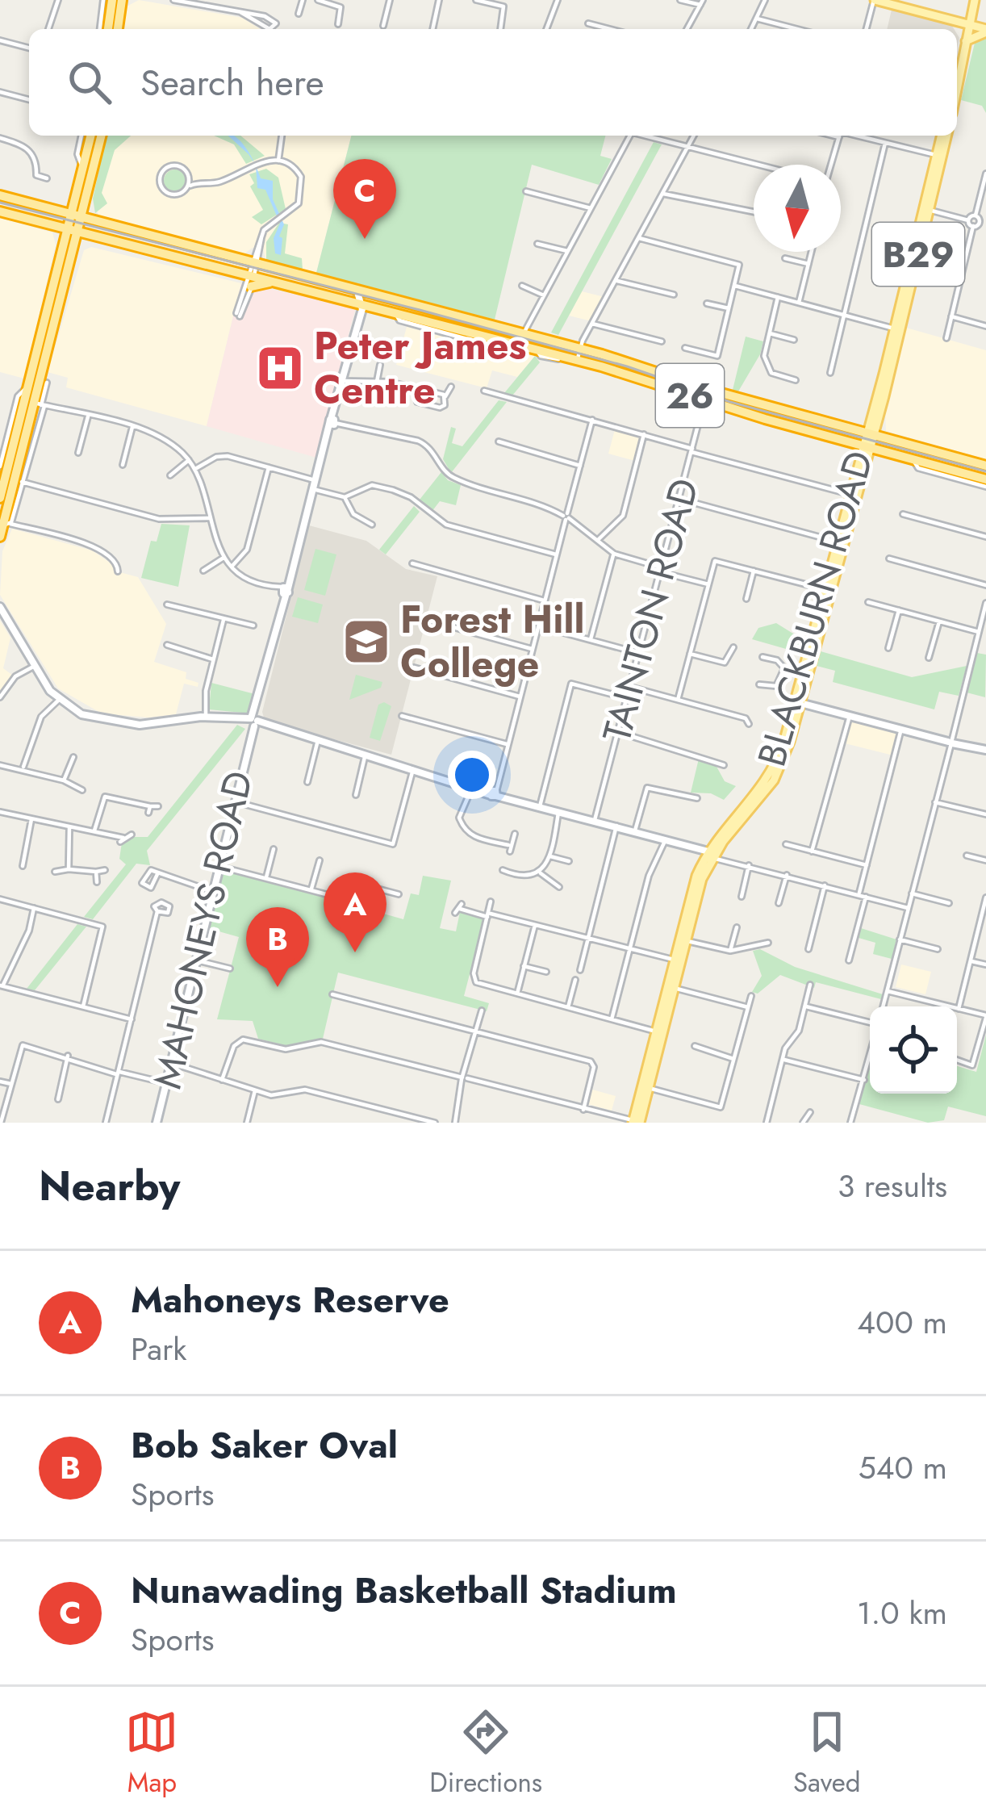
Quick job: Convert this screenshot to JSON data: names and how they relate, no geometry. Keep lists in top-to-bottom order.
{
  "streets": {
    "highway": ["26"],
    "main road": ["B29", "BLACKBURN ROAD", "MAHONEYS ROAD"],
    "street": ["TAINTON ROAD"]
  },
  "crossings": [
    ["26", "BLACKBURN ROAD"],
    ["26", "TAINTON ROAD"],
    ["26", "MAHONEYS ROAD"]
  ],
  "places": {
    "hospital": ["Peter James Centre"],
    "school or university": ["Forest Hill College"]
  },
  "north": "bottom",
  "page": {
    "search": "Search here",
    "pins": ["C", "A", "B"],
    "heading": ["Nearby", "3 results"],
    "list": [
      {
        "mark": "A",
        "name": "Mahoneys Reserve",
        "note": "Park",
        "value": "400 m"
      },
      {
        "mark": "B",
        "name": "Bob Saker Oval",
        "note": "Sports",
        "value": "540 m"
      },
      {
        "mark": "C",
        "name": "Nunawading Basketball Stadium",
        "note": "Sports",
        "value": "1.0 km"
      }
    ],
    "nav": ["Map", "Directions", "Saved"]
  }
}
